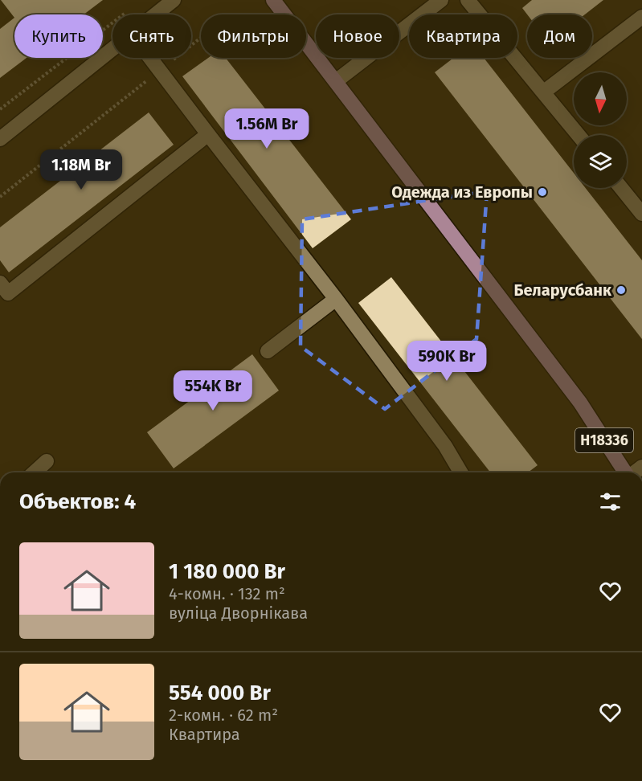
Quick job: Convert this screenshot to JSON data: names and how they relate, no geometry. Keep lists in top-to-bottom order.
{
  "streets": {
    "main road": ["Н18336"]
  },
  "places": ["Одежда из Европы", "Беларусбанк"],
  "north": "bottom",
  "page": {
    "chip": [
      "Купить",
      "Снять",
      "Фильтры",
      "Новое",
      "Квартира",
      "Дом"
    ],
    "price": [
      "1.56M Br",
      "1.18M Br",
      "590K Br",
      "554K Br"
    ],
    "heading": "Объектов: 4",
    "list": [
      {
        "name": "1 180 000 Br",
        "note": "4-комн. · 132 m² · вуліца Дворнікава"
      },
      {
        "name": "554 000 Br",
        "note": "2-комн. · 62 m² · Квартира"
      }
    ]
  }
}
